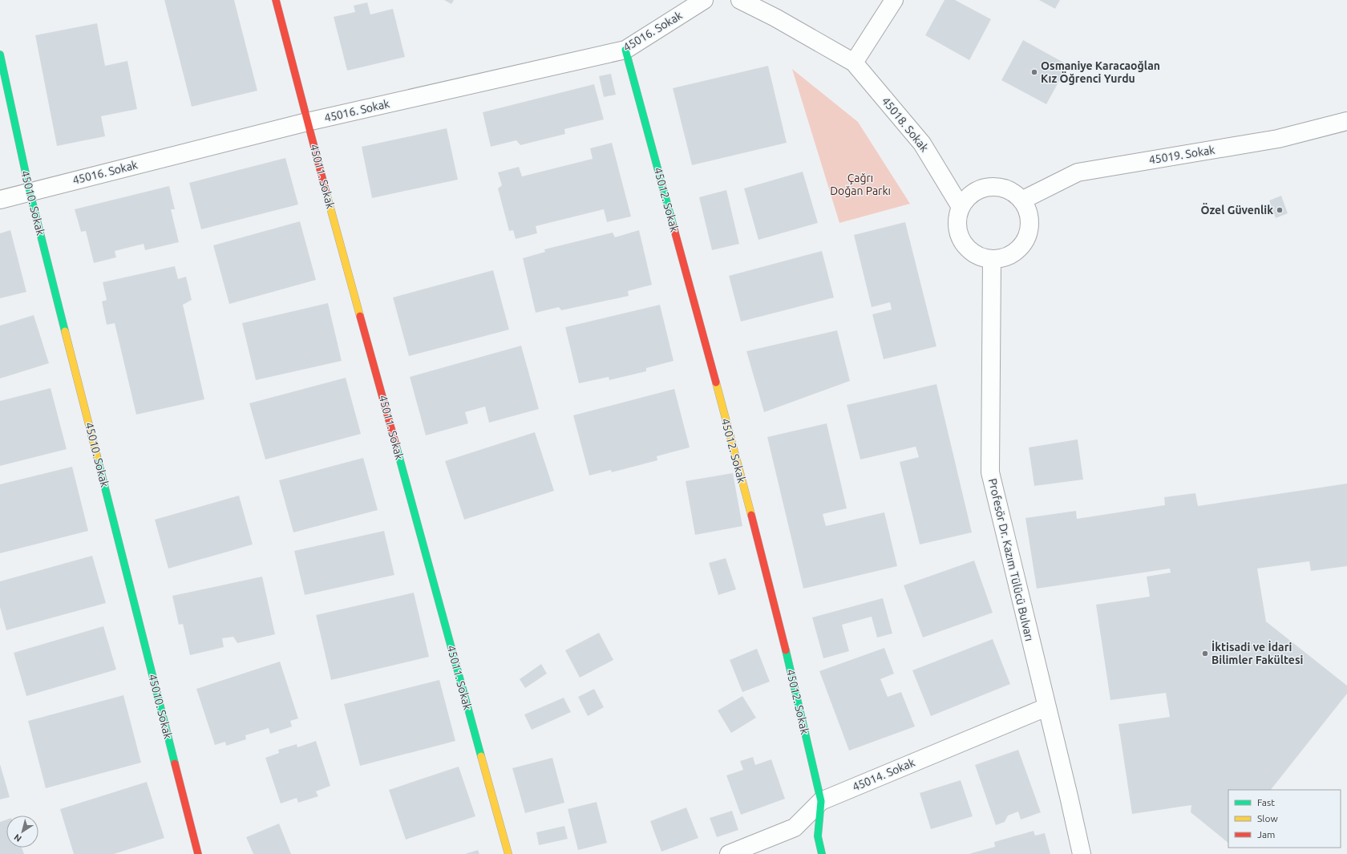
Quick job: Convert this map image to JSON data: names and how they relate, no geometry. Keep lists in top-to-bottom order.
{
  "streets": {
    "street": [
      "45016. Sokak",
      "45018. Sokak",
      "45019. Sokak",
      "45011. Sokak",
      "45012. Sokak",
      "45010. Sokak",
      "Profesör Dr. Kazım Tülücü Bulvarı",
      "45014. Sokak"
    ]
  },
  "crossings": [
    ["45016. Sokak", "45011. Sokak"],
    ["45016. Sokak", "45012. Sokak"],
    ["45016. Sokak", "45010. Sokak"],
    ["45018. Sokak", "45019. Sokak"],
    ["45018. Sokak", "Profesör Dr. Kazım Tülücü Bulvarı"],
    ["45019. Sokak", "Profesör Dr. Kazım Tülücü Bulvarı"],
    ["45012. Sokak", "45014. Sokak"],
    ["Profesör Dr. Kazım Tülücü Bulvarı", "45014. Sokak"]
  ],
  "parks": ["Çağrı Doğan Parkı"],
  "places": ["Osmaniye Karacaoğlan Kız Öğrenci Yurdu", "Özel Güvenlik", "İktisadi ve İdari Bilimler Fakültesi"],
  "legend": ["Fast", "Slow", "Jam"],
  "north": "bottom left"
}
